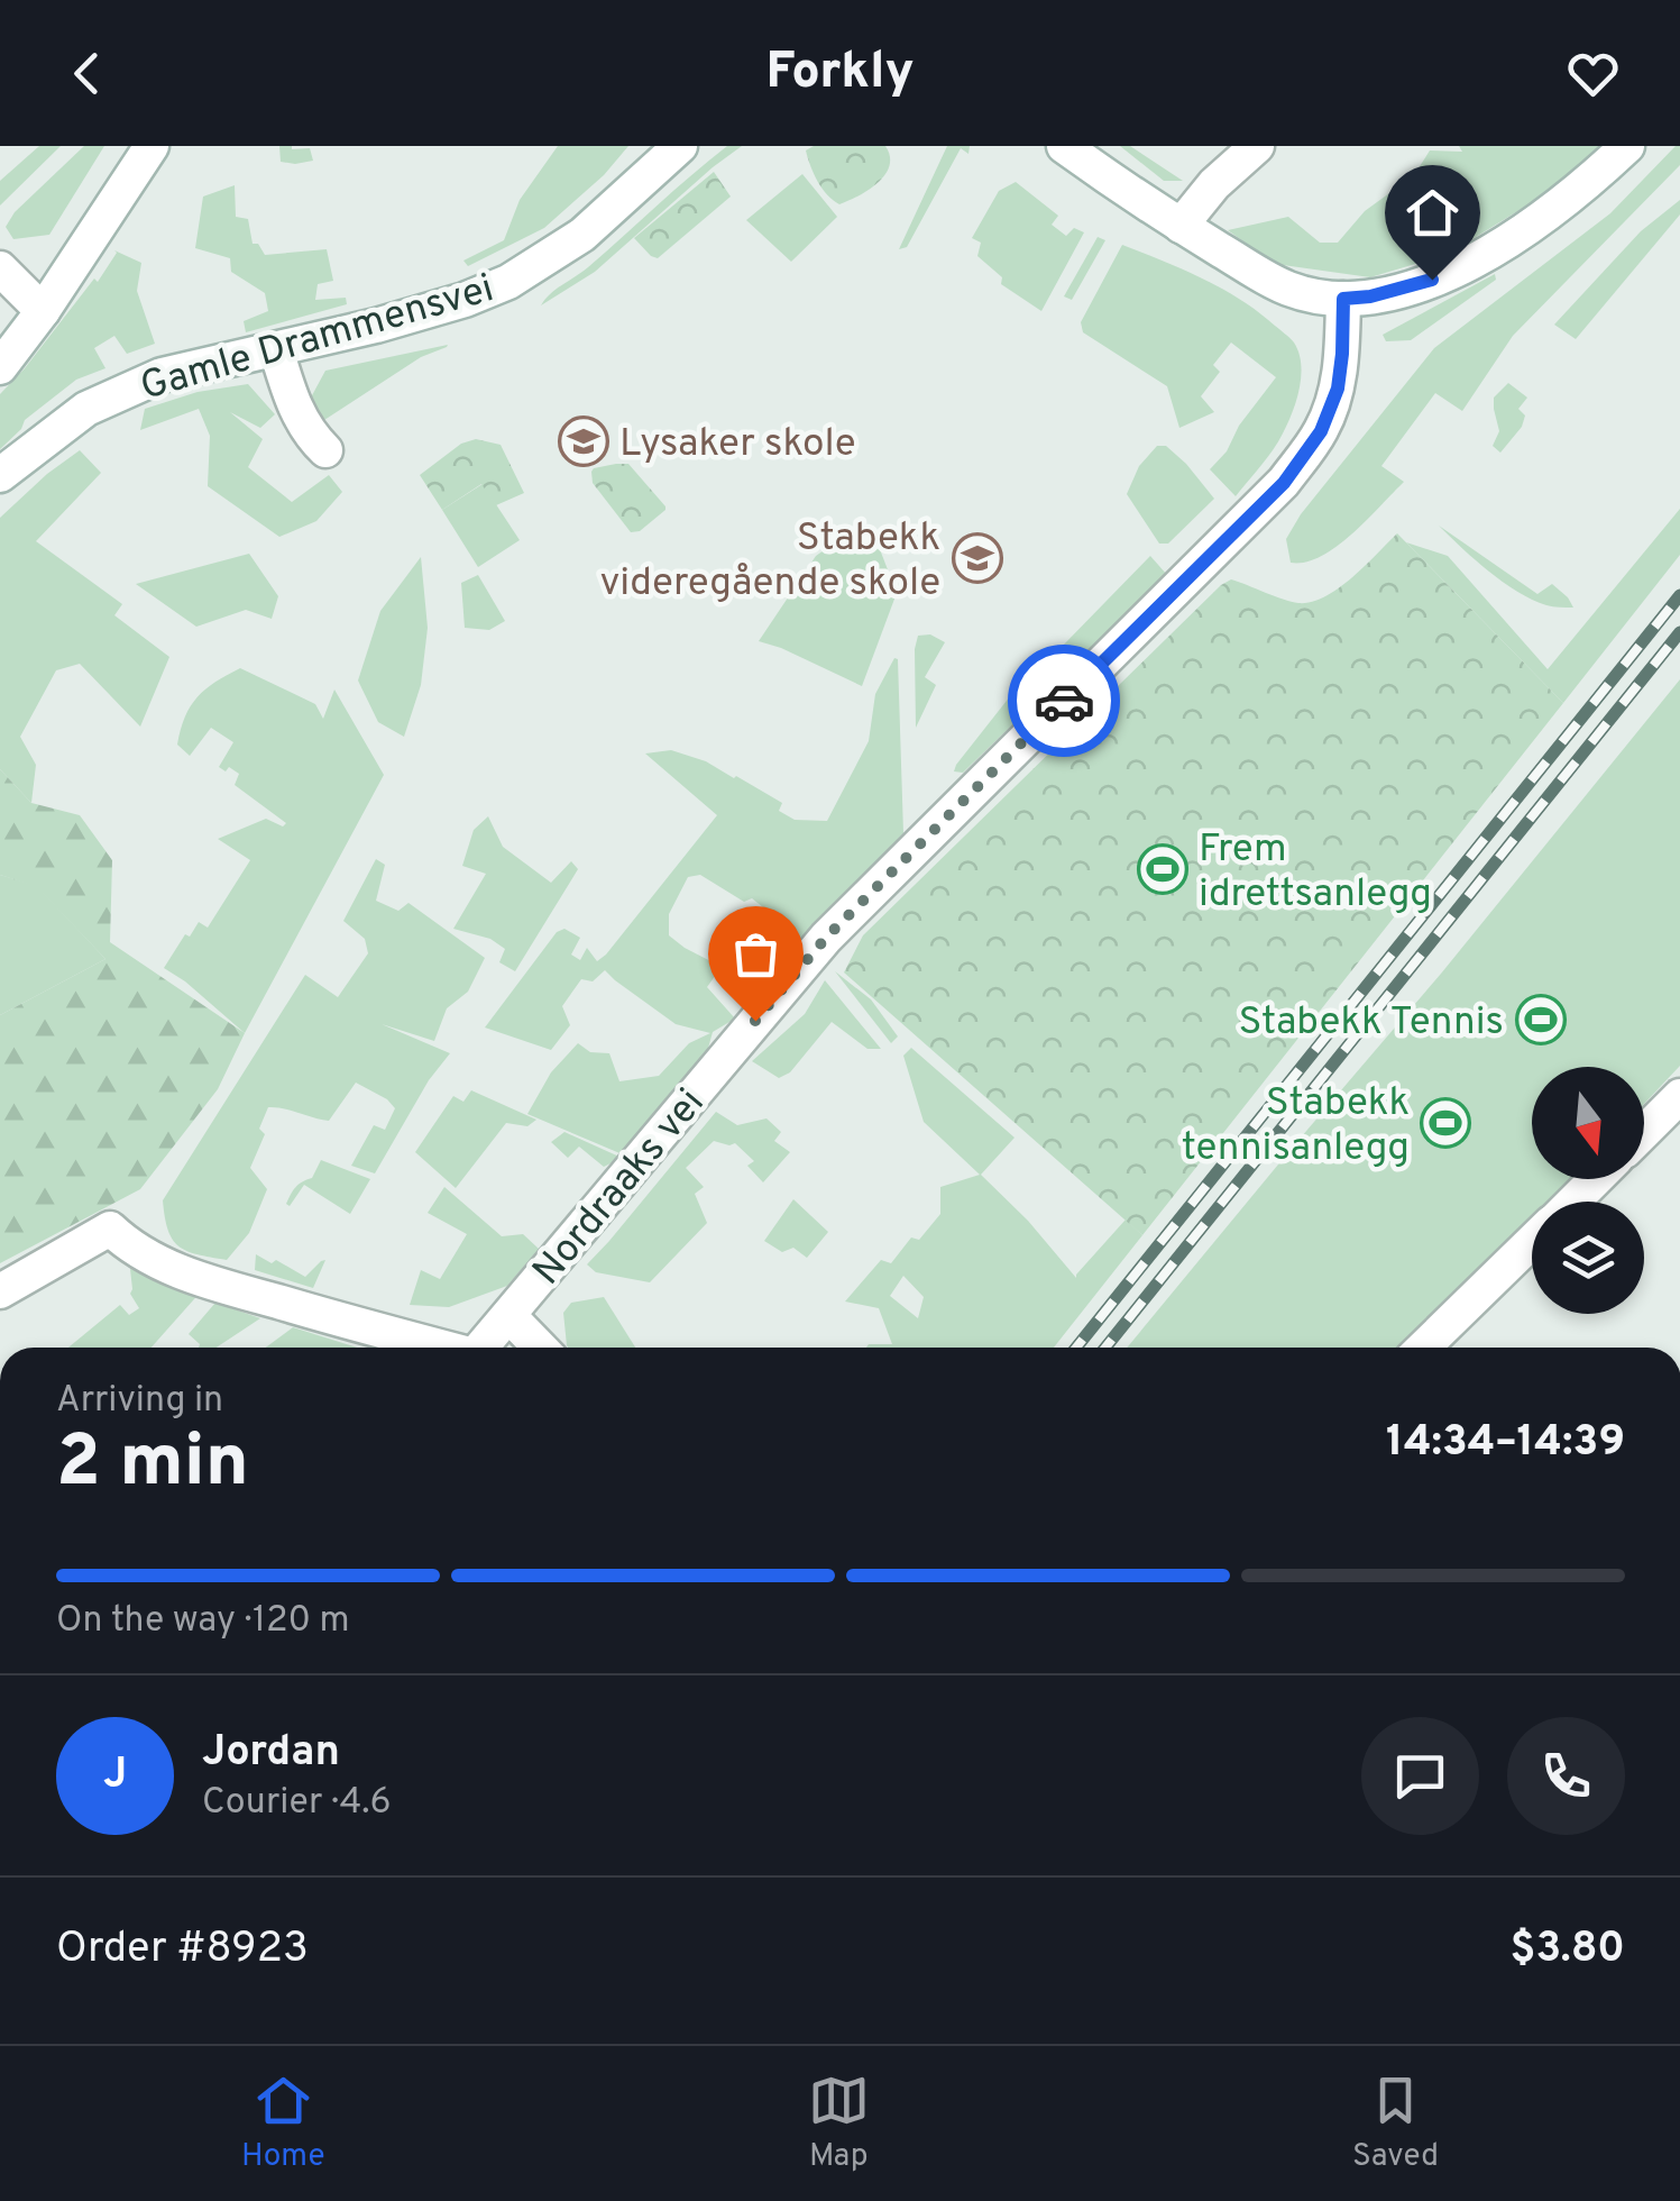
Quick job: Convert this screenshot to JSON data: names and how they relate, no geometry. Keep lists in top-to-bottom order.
{
  "streets": {
    "street": ["Gamle Drammensvei", "Nordraaks vei"]
  },
  "places": {
    "school or university": ["Lysaker skole", "Stabekk videregående skole"],
    "sports": ["Frem idrettsanlegg", "Stabekk Tennis", "Stabekk tennisanlegg"]
  },
  "north": "bottom",
  "page": {
    "header": "Forkly",
    "heading": ["2 min", "Arriving in", "14:34–14:39"],
    "panel": [
      "Jordan",
      "Courier · 4.6",
      "Order #8923",
      "$3.80"
    ],
    "bar": "On the way · 120 m",
    "round": "J",
    "tabs": ["Home", "Map", "Saved"]
  }
}
